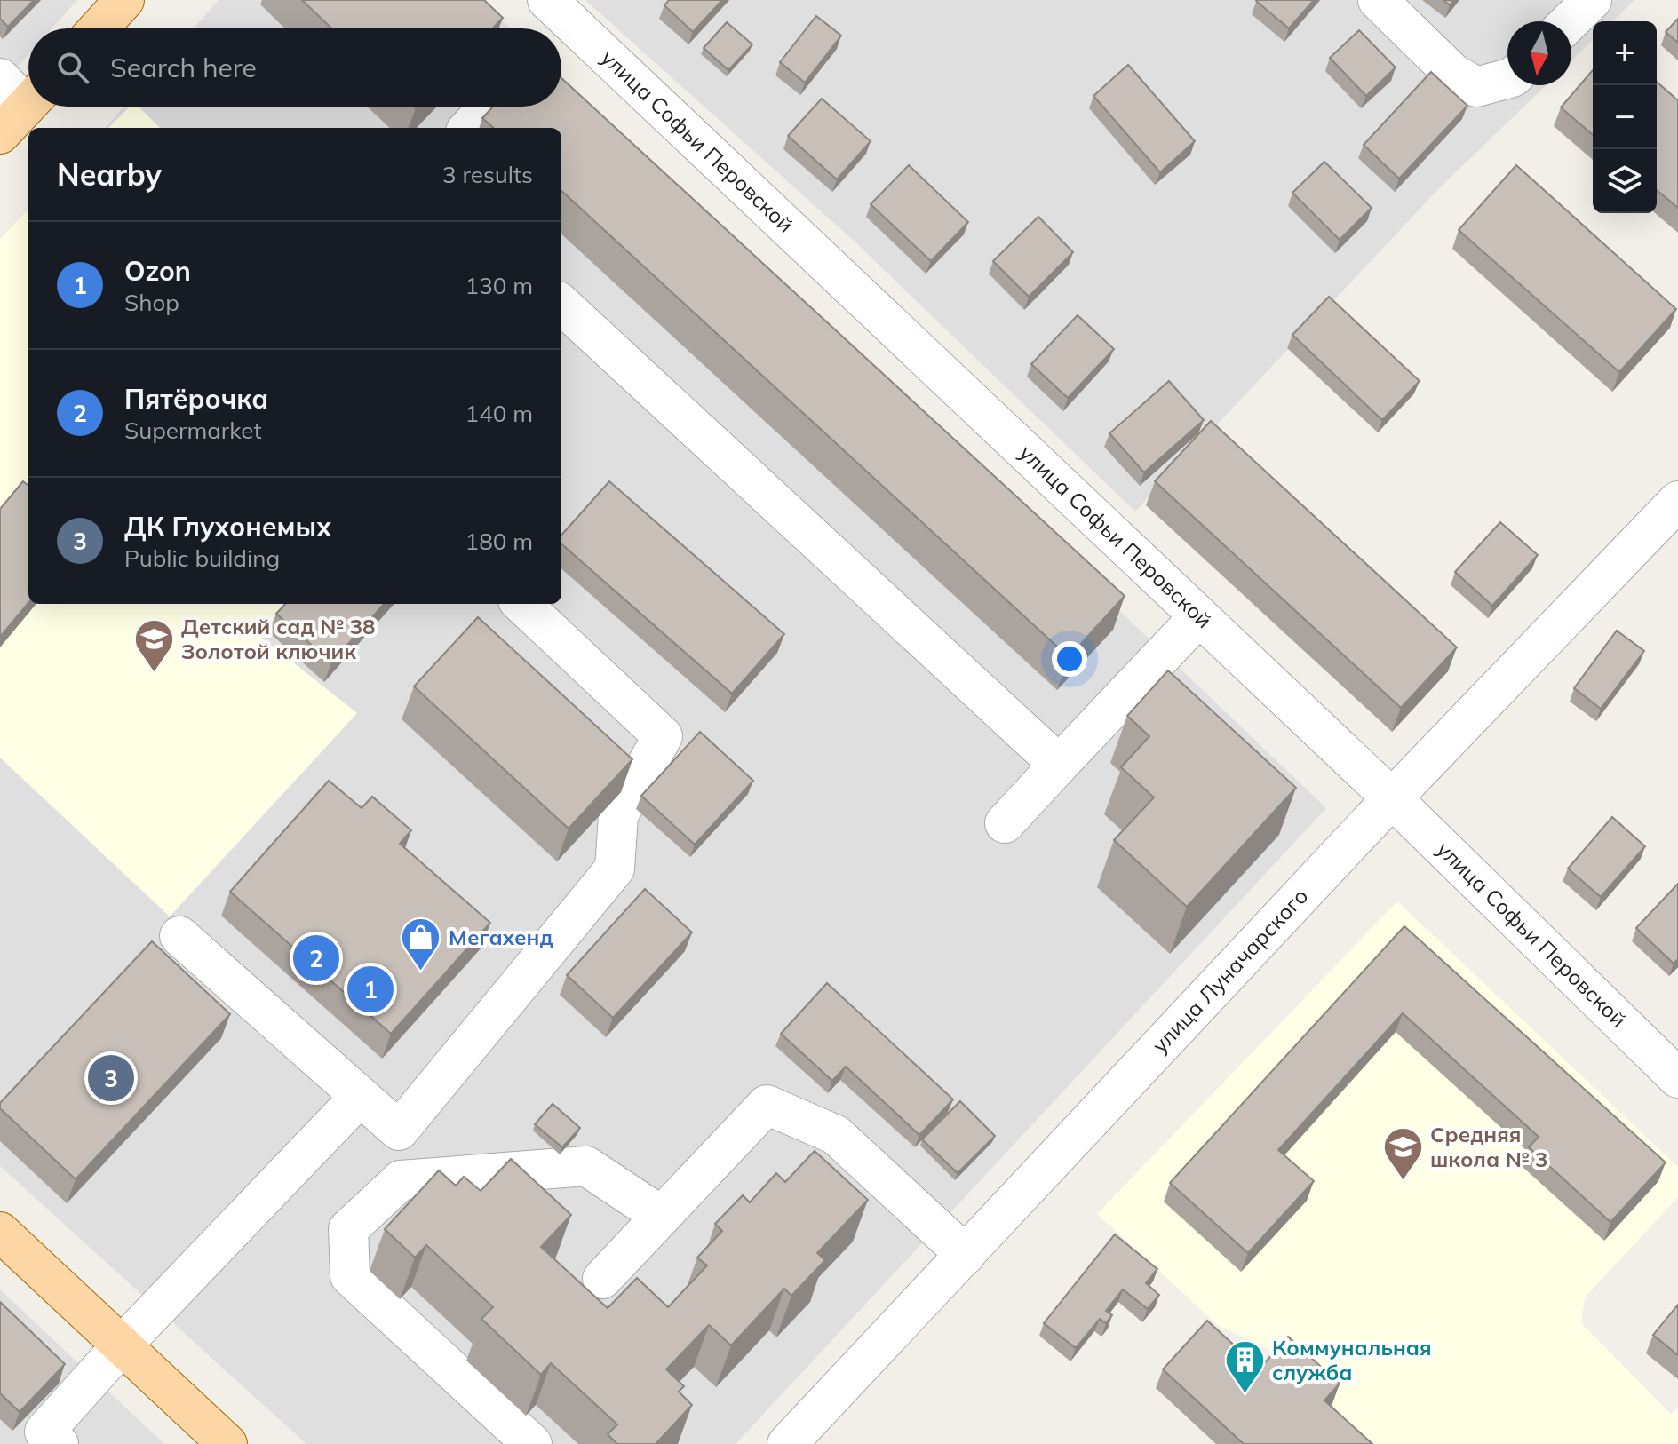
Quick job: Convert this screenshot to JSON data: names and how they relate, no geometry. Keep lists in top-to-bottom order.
{
  "streets": {
    "street": ["улица Софьи Перовской", "улица Луначарского"]
  },
  "crossings": [
    ["улица Софьи Перовской", "улица Луначарского"]
  ],
  "places": {
    "school or university": ["Детский сад № 38 Золотой ключик", "Средняя школа № 3"],
    "shop": ["Мегахенд"],
    "building": ["Коммунальная служба"]
  },
  "north": "bottom",
  "page": {
    "map_buttons": ["+", "−"],
    "search": "Search here",
    "heading": ["Nearby", "3 results"],
    "list": [
      {
        "mark": "1",
        "name": "Ozon",
        "note": "Shop",
        "value": "130 m"
      },
      {
        "mark": "2",
        "name": "Пятёрочка",
        "note": "Supermarket",
        "value": "140 m"
      },
      {
        "mark": "3",
        "name": "ДК Глухонемых",
        "note": "Public building",
        "value": "180 m"
      }
    ],
    "pins": ["2", "1", "3"]
  }
}
